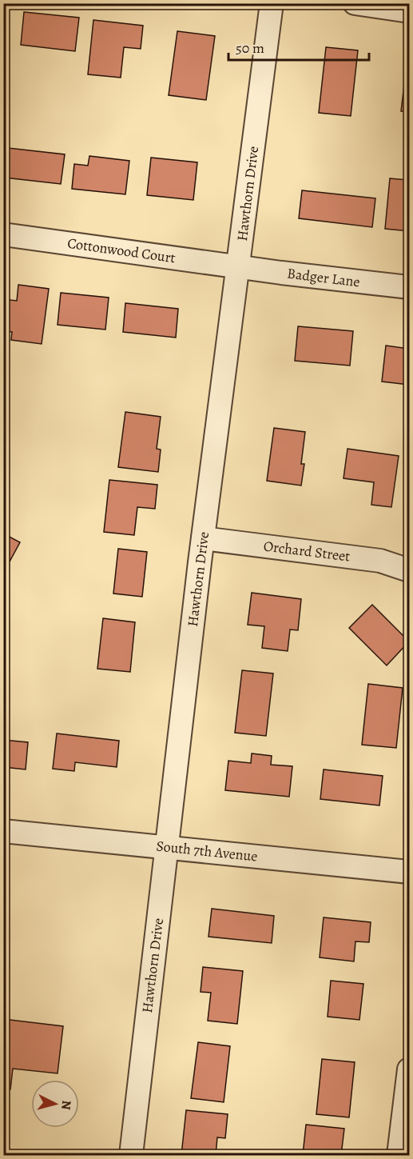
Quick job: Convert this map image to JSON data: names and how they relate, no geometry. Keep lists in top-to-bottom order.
{
  "streets": {
    "street": [
      "Hawthorn Drive",
      "Cottonwood Court",
      "Badger Lane",
      "Orchard Street",
      "South 7th Avenue"
    ]
  },
  "crossings": [
    ["Hawthorn Drive", "Cottonwood Court"],
    ["Hawthorn Drive", "Badger Lane"],
    ["Hawthorn Drive", "Orchard Street"],
    ["Hawthorn Drive", "South 7th Avenue"],
    ["Cottonwood Court", "Badger Lane"]
  ],
  "scale_bar": "50 m",
  "north": "right"
}
